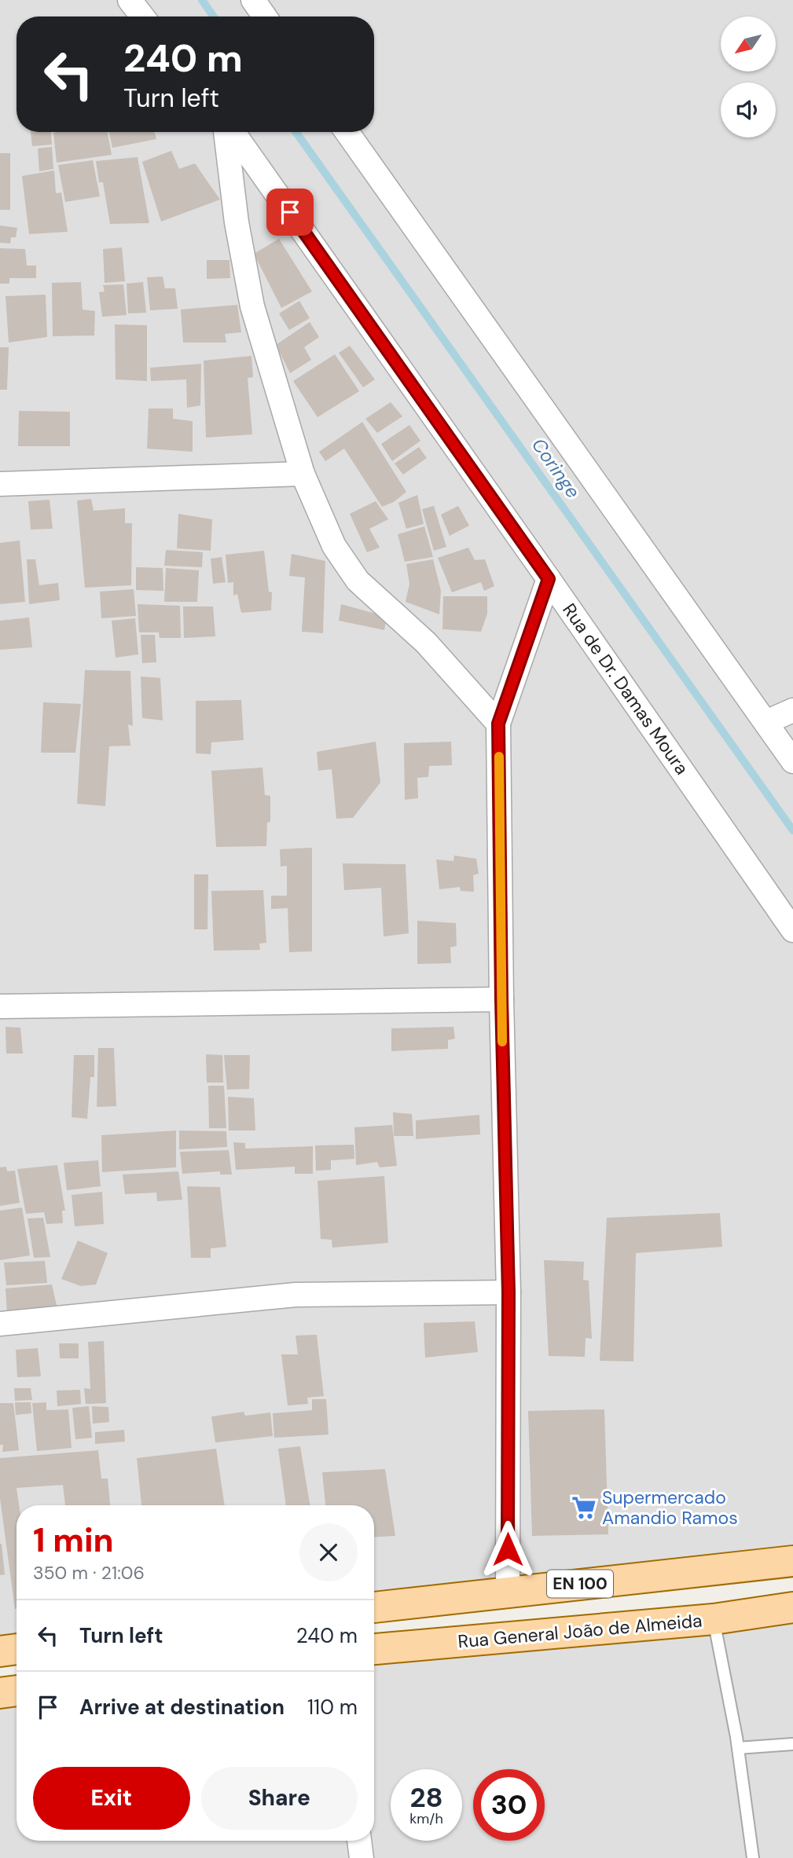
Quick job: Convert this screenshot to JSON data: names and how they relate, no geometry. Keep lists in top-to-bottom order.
{
  "streets": {
    "main road": ["EN 100", "Rua General João de Almeida"],
    "street": ["Rua de Dr. Damas Moura"]
  },
  "water": ["Coringe"],
  "places": {
    "supermarket": ["Supermercado Amandio Ramos"]
  },
  "north": "bottom left",
  "page": {
    "turn": ["240 m", "Turn left"],
    "heading": ["1 min", "350 m · 21:06"],
    "list": [
      {
        "name": "Turn left",
        "value": "240 m"
      },
      {
        "name": "Arrive at destination",
        "value": "110 m"
      }
    ],
    "buttons": ["Exit", "Share"],
    "speed": "28 km/h",
    "limit": "30"
  }
}
